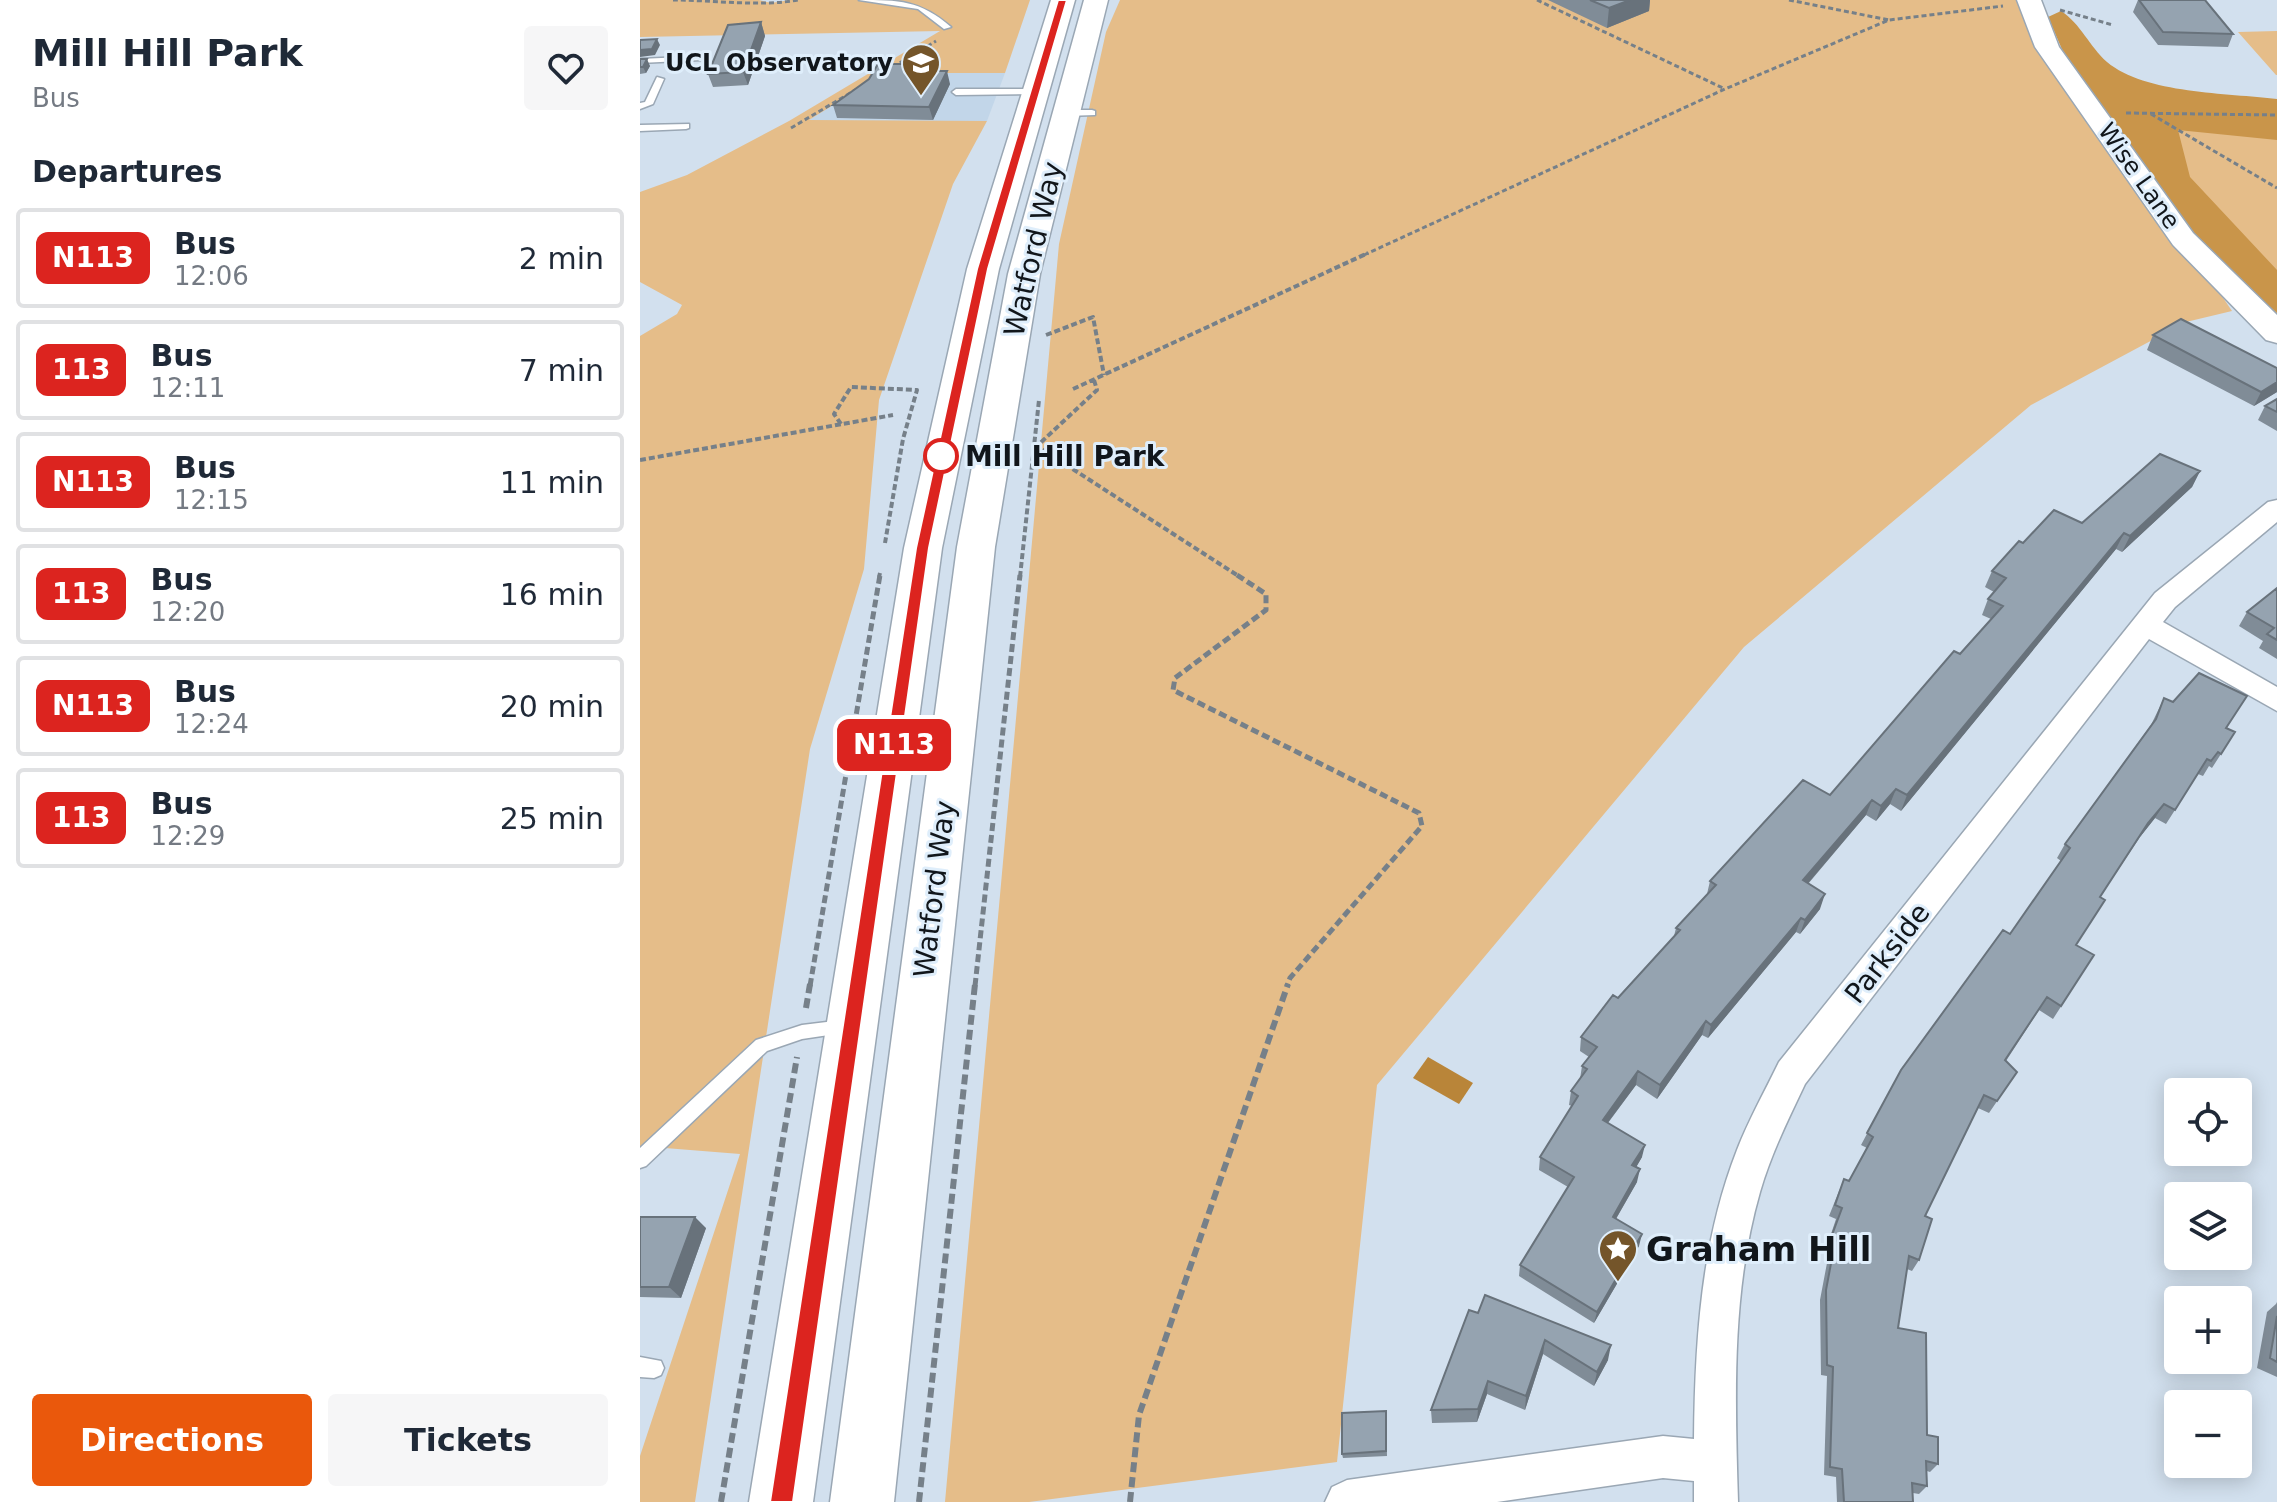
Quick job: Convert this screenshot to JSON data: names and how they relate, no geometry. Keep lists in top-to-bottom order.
{
  "streets": {
    "highway": ["Watford Way"],
    "street": ["Wise Lane", "Parkside"]
  },
  "places": {
    "school or university": ["UCL Observatory"],
    "other": ["Mill Hill Park"],
    "place": ["Graham Hill"]
  },
  "lines": ["bus line N113"],
  "page": {
    "heading": [
      ["Mill Hill Park", "Bus"],
      "Departures"
    ],
    "on_map": "N113",
    "list": [
      {
        "mark": "N113",
        "name": "Bus",
        "note": "12:06",
        "value": "2 min"
      },
      {
        "mark": "113",
        "name": "Bus",
        "note": "12:11",
        "value": "7 min"
      },
      {
        "mark": "N113",
        "name": "Bus",
        "note": "12:15",
        "value": "11 min"
      },
      {
        "mark": "113",
        "name": "Bus",
        "note": "12:20",
        "value": "16 min"
      },
      {
        "mark": "N113",
        "name": "Bus",
        "note": "12:24",
        "value": "20 min"
      },
      {
        "mark": "113",
        "name": "Bus",
        "note": "12:29",
        "value": "25 min"
      }
    ],
    "map_buttons": ["+", "−"],
    "buttons": ["Directions", "Tickets"]
  }
}
